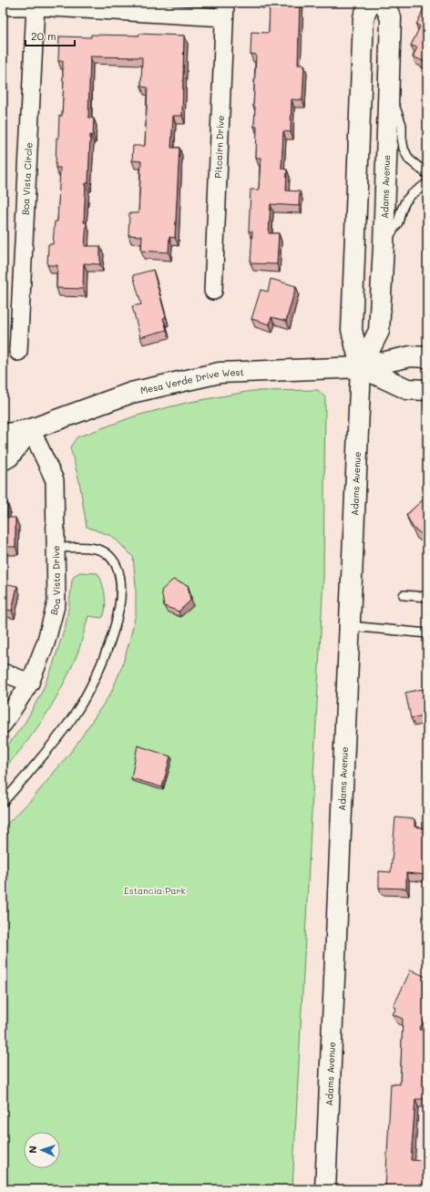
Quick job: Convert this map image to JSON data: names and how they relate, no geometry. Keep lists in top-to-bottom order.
{
  "streets": {
    "main road": ["Adams Avenue", "Mesa Verde Drive West"],
    "street": ["Pitcairn Drive", "Boa Vista Circle", "Boa Vista Drive"]
  },
  "crossings": [
    ["Adams Avenue", "Mesa Verde Drive West"],
    ["Mesa Verde Drive West", "Boa Vista Drive"]
  ],
  "parks": ["Estancia Park"],
  "scale_bar": "20 m",
  "north": "left"
}
